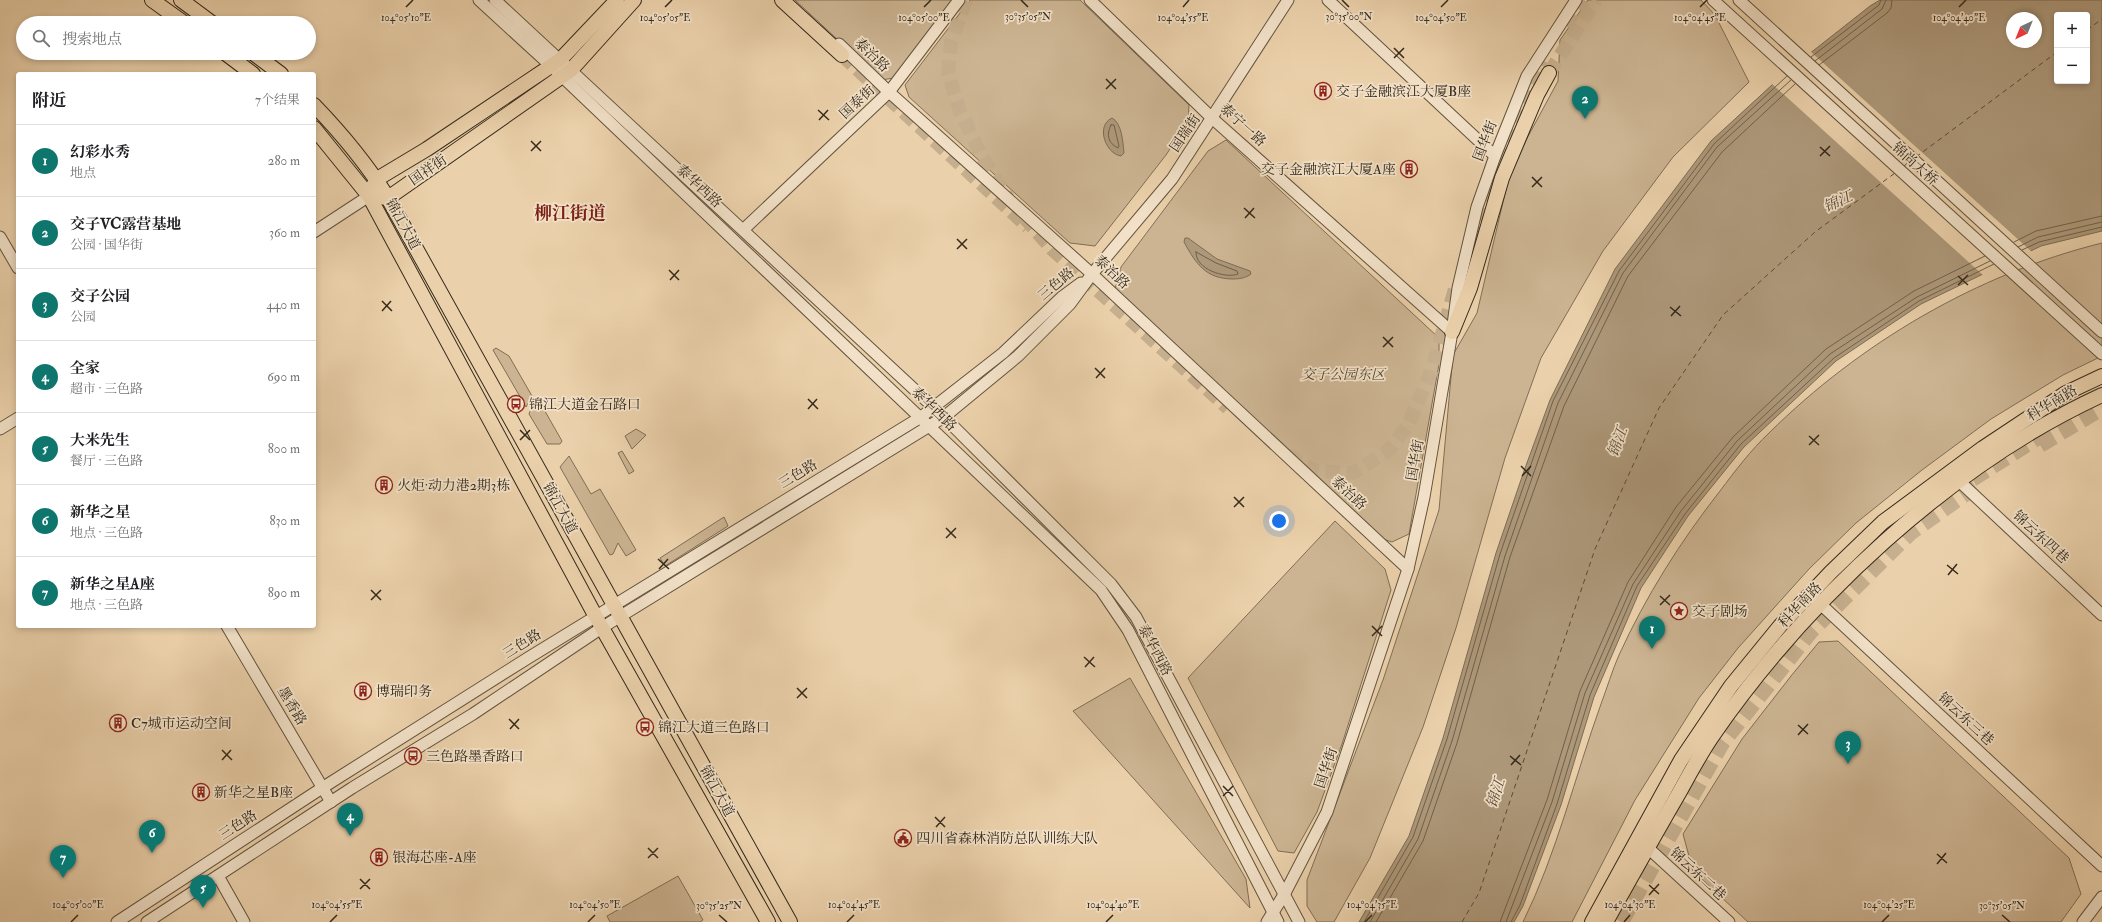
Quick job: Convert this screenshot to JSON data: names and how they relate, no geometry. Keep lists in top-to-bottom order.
{
  "streets": {
    "main road": ["国祥街", "锦江大道", "科华南路"],
    "street": [
      "泰治路",
      "国泰街",
      "泰宁一路",
      "国瑞街",
      "国华街",
      "锦尚大桥",
      "泰华西路",
      "三色路",
      "锦云东四巷",
      "墨香路",
      "锦云东三巷",
      "锦云东二巷"
    ]
  },
  "crossings": [
    ["泰治路", "国泰街"],
    ["泰治路", "国瑞街"],
    ["泰治路", "国华街"],
    ["泰治路", "三色路"],
    ["国泰街", "泰华西路"],
    ["泰宁一路", "国瑞街"],
    ["泰宁一路", "国华街"],
    ["国瑞街", "三色路"],
    ["国华街", "泰华西路"],
    ["国祥街", "泰华西路"],
    ["国祥街", "锦江大道"],
    ["泰华西路", "三色路"],
    ["锦江大道", "三色路"],
    ["三色路", "墨香路"],
    ["科华南路", "锦云东四巷"],
    ["科华南路", "锦云东三巷"],
    ["科华南路", "锦云东二巷"]
  ],
  "districts": ["柳江街道"],
  "water": ["锦江"],
  "parks": ["交子公园东区"],
  "places": {
    "building": [
      "交子金融滨江大厦B座",
      "交子金融滨江大厦A座",
      "火炬·动力港2期3栋",
      "博瑞印务",
      "C7城市运动空间",
      "新华之星B座",
      "银海芯座-A座"
    ],
    "bus stop": ["锦江大道金石路口", "锦江大道三色路口", "三色路墨香路口"],
    "place": ["交子剧场"],
    "public building": ["四川省森林消防总队训练大队"]
  },
  "north": "bottom left",
  "page": {
    "map_buttons": ["+", "−"],
    "search": "搜索地点",
    "heading": ["附近", "7个结果"],
    "pins": [
      "2",
      "1",
      "3",
      "4",
      "6",
      "7",
      "5"
    ],
    "list": [
      {
        "mark": "1",
        "name": "幻彩水秀",
        "note": "地点",
        "value": "280 m"
      },
      {
        "mark": "2",
        "name": "交子VC露营基地",
        "note": "公园 · 国华街",
        "value": "360 m"
      },
      {
        "mark": "3",
        "name": "交子公园",
        "note": "公园",
        "value": "440 m"
      },
      {
        "mark": "4",
        "name": "全家",
        "note": "超市 · 三色路",
        "value": "690 m"
      },
      {
        "mark": "5",
        "name": "大米先生",
        "note": "餐厅 · 三色路",
        "value": "800 m"
      },
      {
        "mark": "6",
        "name": "新华之星",
        "note": "地点 · 三色路",
        "value": "830 m"
      },
      {
        "mark": "7",
        "name": "新华之星A座",
        "note": "地点 · 三色路",
        "value": "890 m"
      }
    ]
  },
  "coordinates": [
    "30°35'05\"N",
    "30°35'00\"N",
    "104°05'10\"E",
    "104°05'05\"E",
    "104°05'00\"E",
    "104°04'55\"E",
    "104°04'50\"E",
    "104°04'45\"E",
    "104°04'40\"E",
    "104°04'35\"E",
    "104°04'30\"E",
    "104°04'25\"E",
    "30°35'25\"N"
  ]
}
